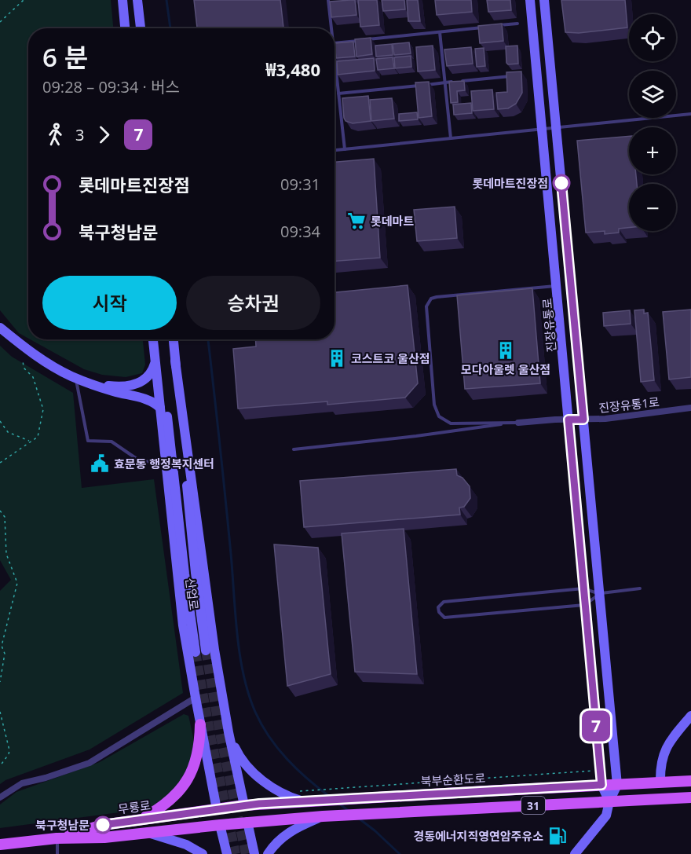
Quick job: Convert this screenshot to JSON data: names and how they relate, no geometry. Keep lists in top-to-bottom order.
{
  "streets": {
    "main road": [
      "진장유통로",
      "산업로",
      "북부순환도로",
      "31",
      "무룡로"
    ],
    "street": ["진장유통1로"]
  },
  "crossings": [
    ["진장유통로", "진장유통1로"],
    ["진장유통로", "북부순환도로"],
    ["진장유통로", "31"],
    ["산업로", "북부순환도로"],
    ["산업로", "31"],
    ["산업로", "무룡로"],
    ["북부순환도로", "무룡로"],
    ["31", "무룡로"]
  ],
  "places": {
    "other": ["롯데마트진장점", "북구청남문"],
    "supermarket": ["롯데마트"],
    "building": ["모다아울렛 울산점", "코스트코 울산점"],
    "public building": ["효문동 행정복지센터"],
    "fuel station": ["경동에너지직영연암주유소"]
  },
  "lines": ["bus line 7"],
  "page": {
    "on_map": "7",
    "map_buttons": ["+", "−"],
    "heading": ["6 분", "09:28 – 09:34 · 버스", "₩3,480"],
    "legs": ["3", "7"],
    "list": [
      {
        "name": "롯데마트진장점",
        "value": "09:31"
      },
      {
        "name": "북구청남문",
        "value": "09:34"
      }
    ],
    "buttons": ["시작", "승차권"]
  }
}
